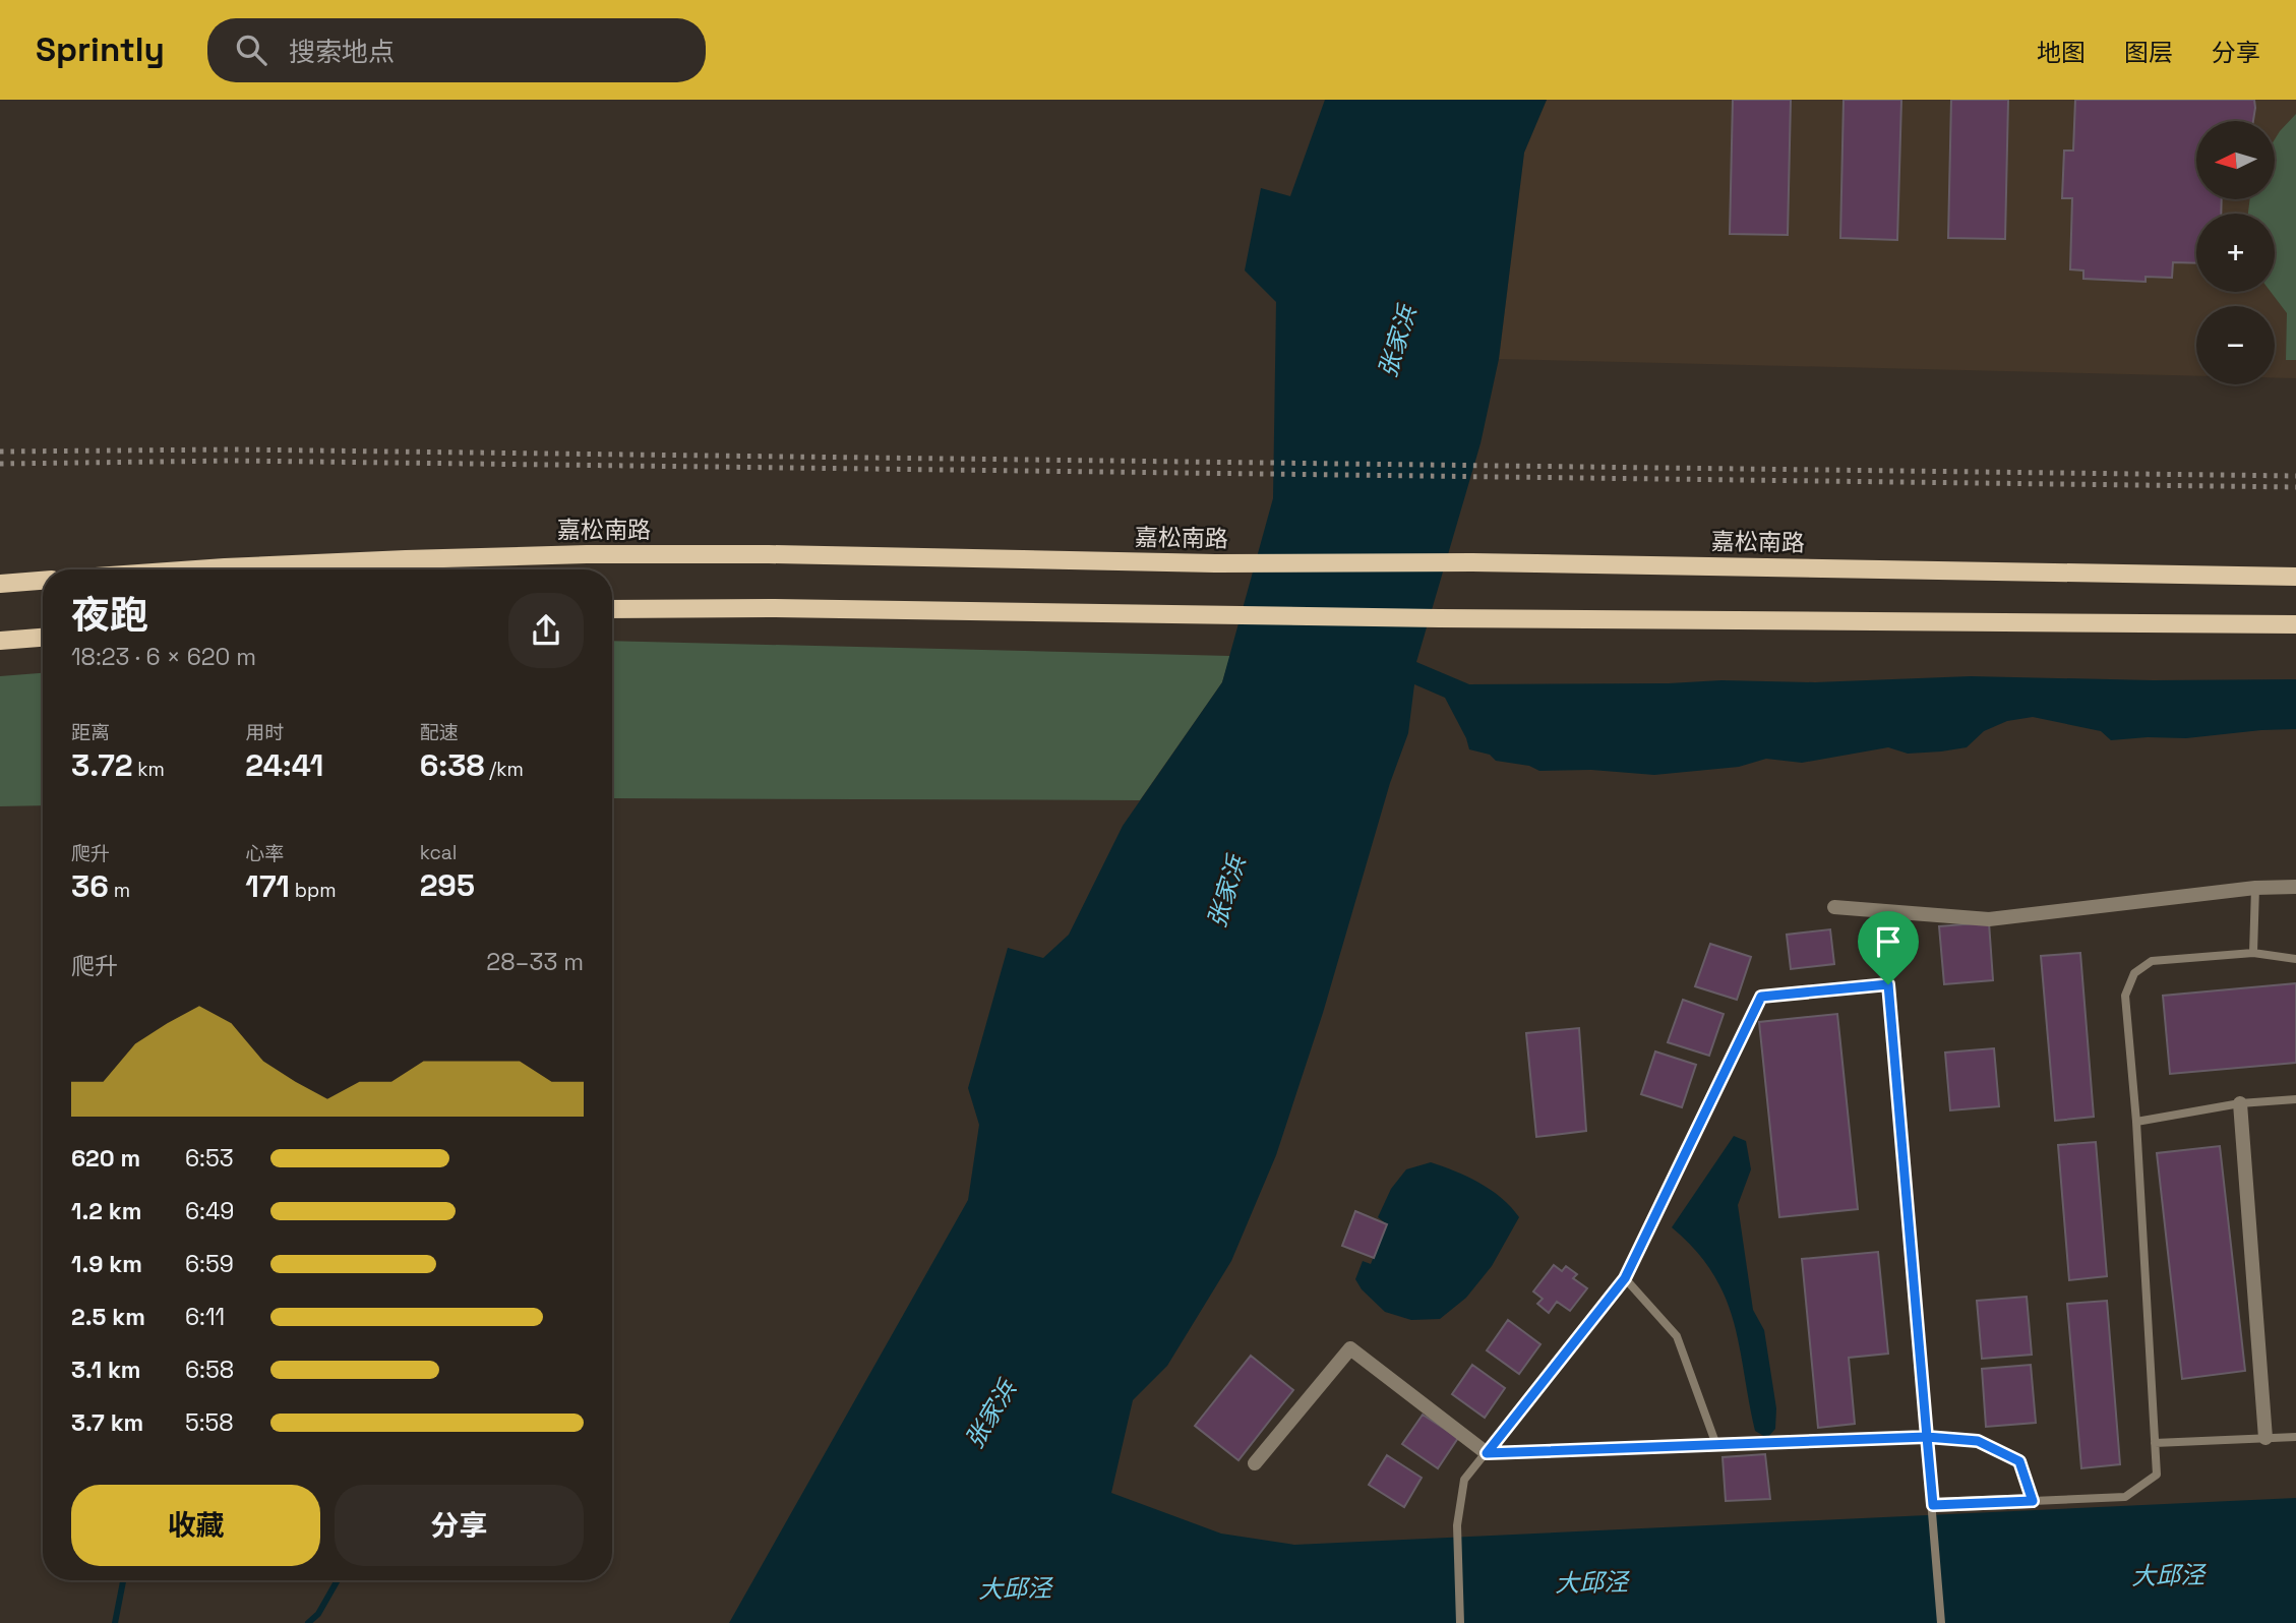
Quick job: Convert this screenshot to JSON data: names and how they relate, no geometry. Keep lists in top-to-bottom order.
{
  "streets": {
    "main road": ["嘉松南路"]
  },
  "water": ["张家浜", "大邱泾"],
  "north": "left",
  "page": {
    "header": "Sprintly",
    "search": "搜索地点",
    "nav": ["地图", "图层", "分享"],
    "map_buttons": ["+", "−"],
    "heading": ["夜跑", "18:23 · 6 × 620 m"],
    "stats": [
      ["距离", "3.72 km"],
      ["用时", "24:41"],
      ["配速", "6:38 /km"],
      ["爬升", "36 m"],
      ["心率", "171 bpm"],
      ["kcal", "295"]
    ],
    "chart": ["爬升", "28–33 m"],
    "list": [
      {
        "name": "620 m",
        "note": "6:53"
      },
      {
        "name": "1.2 km",
        "note": "6:49"
      },
      {
        "name": "1.9 km",
        "note": "6:59"
      },
      {
        "name": "2.5 km",
        "note": "6:11"
      },
      {
        "name": "3.1 km",
        "note": "6:58"
      },
      {
        "name": "3.7 km",
        "note": "5:58"
      }
    ],
    "buttons": ["收藏", "分享"]
  }
}
